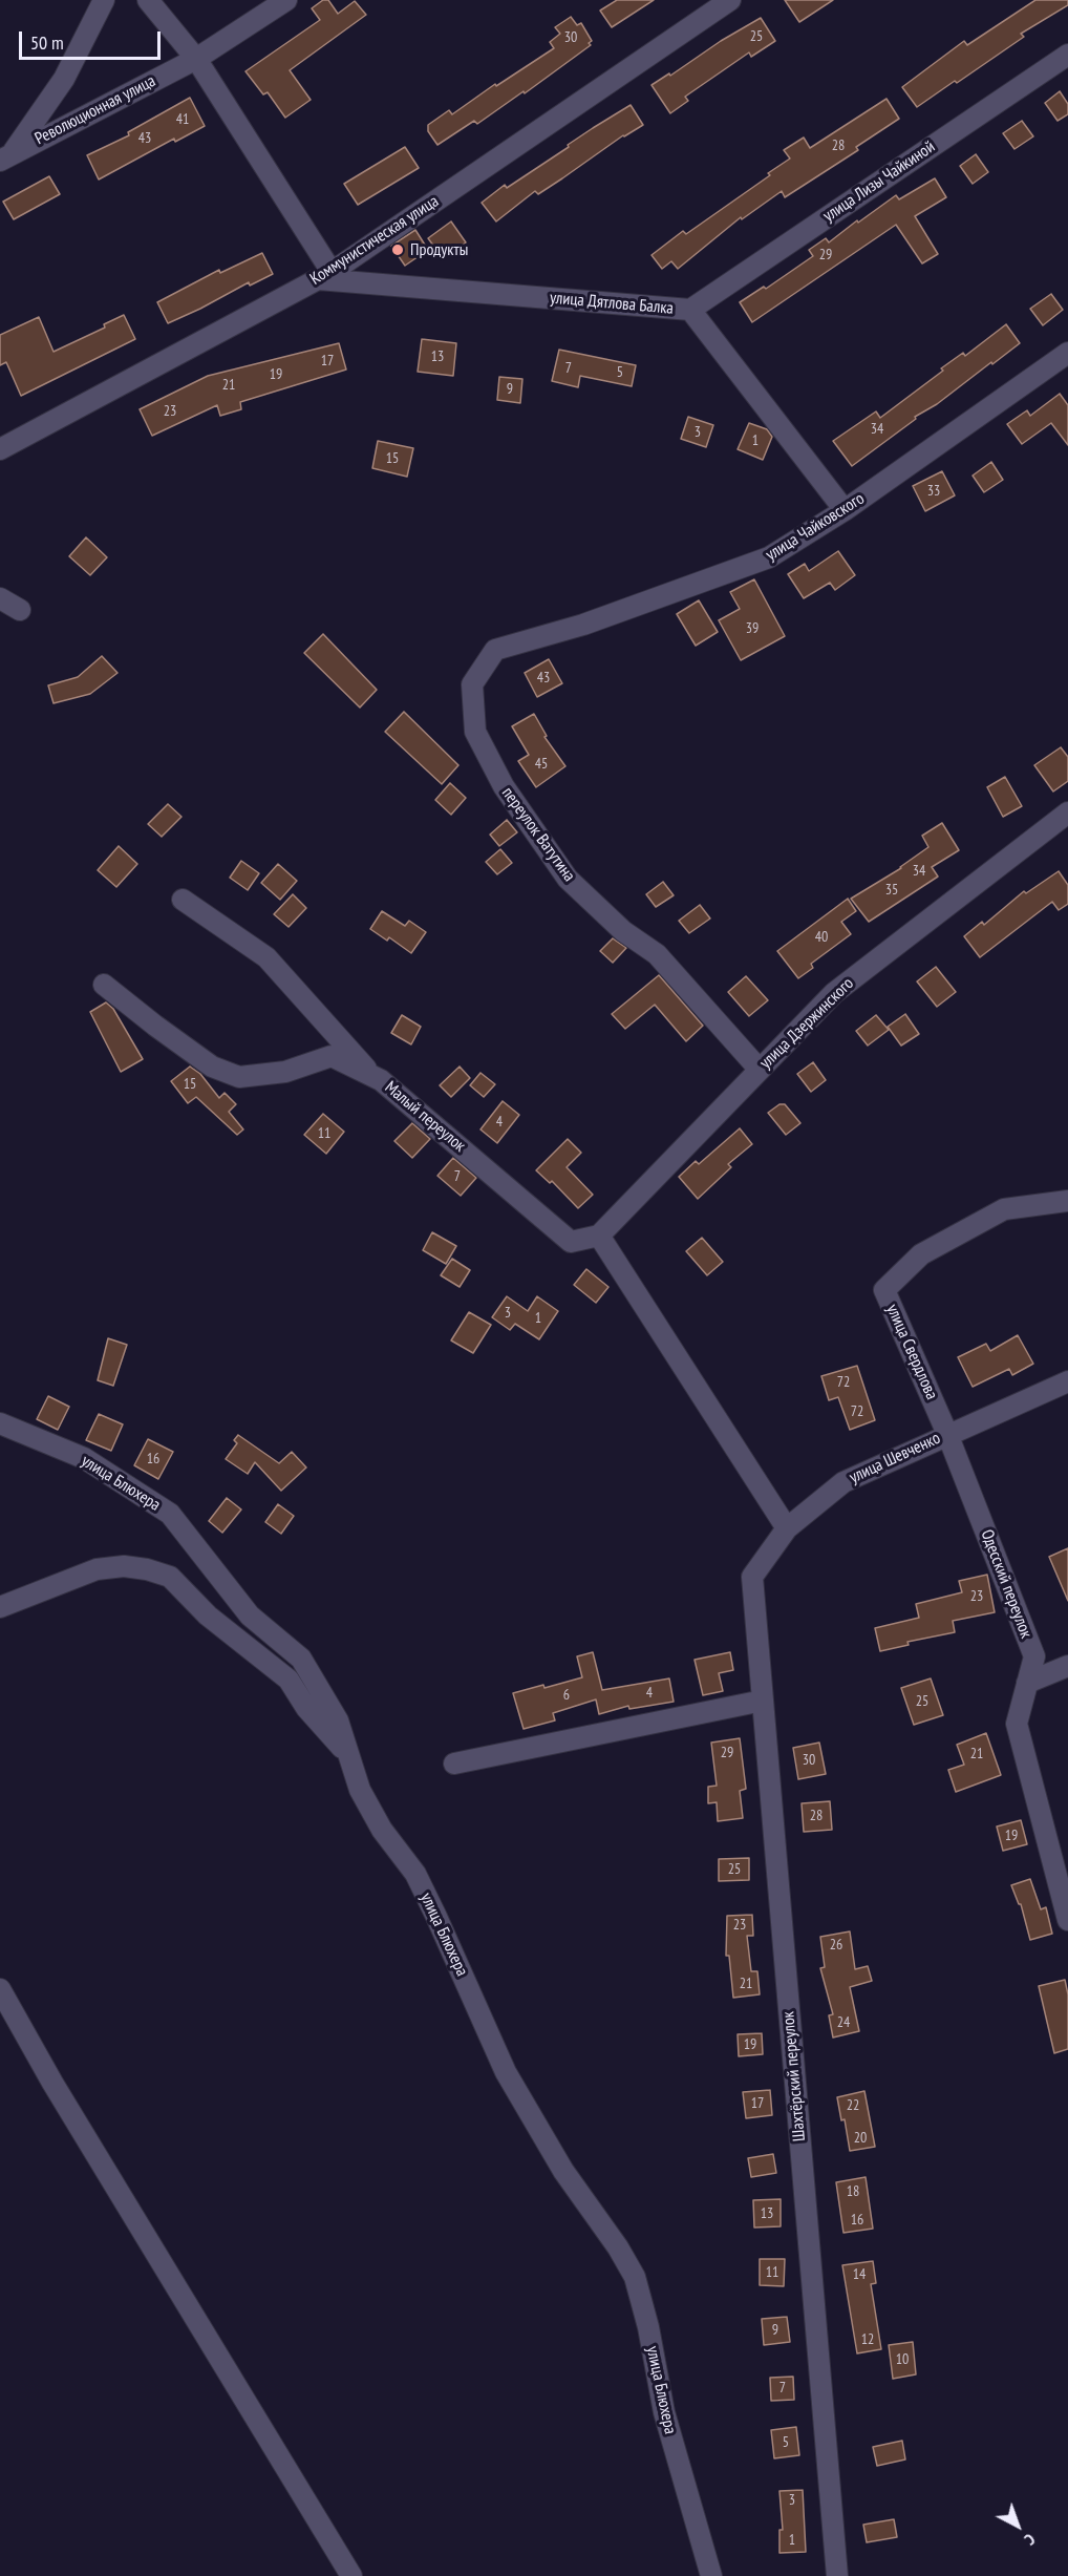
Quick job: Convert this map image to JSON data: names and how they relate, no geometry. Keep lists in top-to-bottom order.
{
  "streets": {
    "street": [
      "Революционная улица",
      "улица Лизы Чайкиной",
      "Коммунистическая улица",
      "улица Дятлова Балка",
      "улица Чайковского",
      "переулок Ватутина",
      "улица Дзержинского",
      "Малый переулок",
      "улица Свердлова",
      "улица Шевченко",
      "улица Блюхера",
      "Одесский переулок",
      "Шахтёрский переулок"
    ]
  },
  "crossings": [
    ["улица Лизы Чайкиной", "улица Дятлова Балка"],
    ["Коммунистическая улица", "улица Дятлова Балка"],
    ["улица Дятлова Балка", "улица Чайковского"],
    ["улица Чайковского", "переулок Ватутина"],
    ["переулок Ватутина", "улица Дзержинского"],
    ["улица Дзержинского", "Малый переулок"],
    ["улица Свердлова", "улица Шевченко"],
    ["улица Свердлова", "Одесский переулок"],
    ["улица Шевченко", "Одесский переулок"],
    ["улица Шевченко", "Шахтёрский переулок"]
  ],
  "places": ["Продукты"],
  "house_numbers": [
    "25",
    "30",
    "41",
    "43",
    "28",
    "29",
    "13",
    "17",
    "7",
    "5",
    "19",
    "21",
    "9",
    "23",
    "34",
    "3",
    "1",
    "15",
    "33",
    "39",
    "43",
    "45",
    "34",
    "35",
    "40",
    "15",
    "4",
    "11",
    "7",
    "3",
    "1",
    "72",
    "72",
    "16",
    "23",
    "4",
    "6",
    "25",
    "29",
    "21",
    "30",
    "28",
    "19",
    "25",
    "23",
    "26",
    "21",
    "24",
    "19",
    "17",
    "22",
    "20",
    "18",
    "13",
    "16",
    "11",
    "14",
    "9",
    "12",
    "10",
    "7",
    "5",
    "3",
    "1"
  ],
  "scale_bar": "50 m",
  "north": "bottom right"
}
